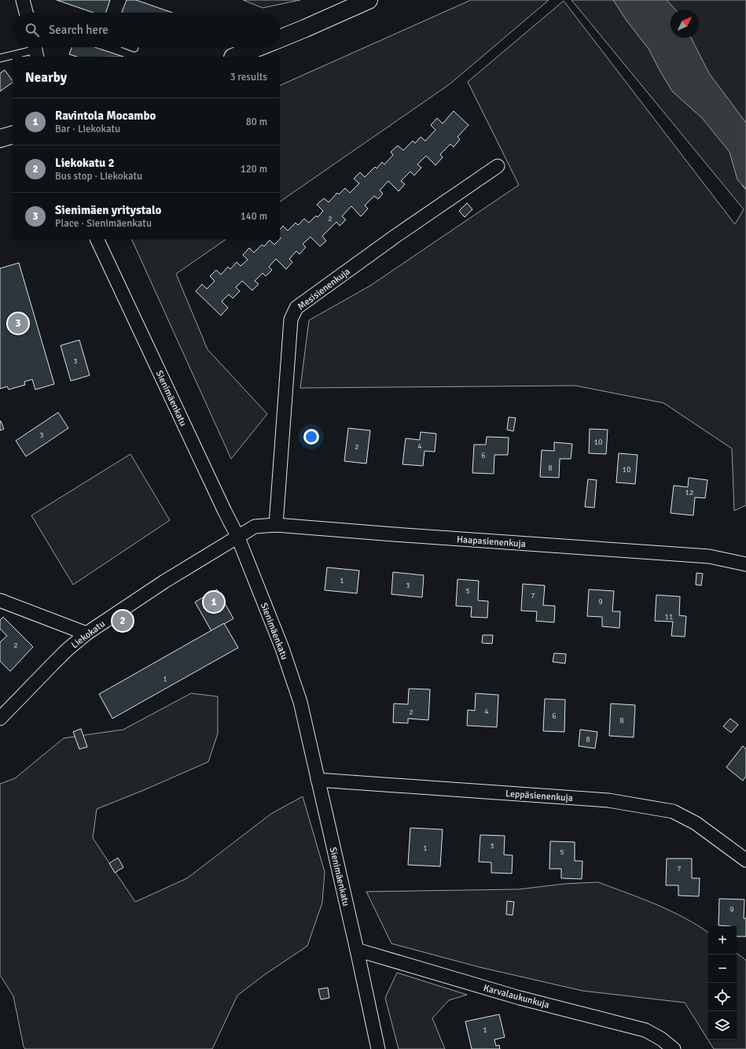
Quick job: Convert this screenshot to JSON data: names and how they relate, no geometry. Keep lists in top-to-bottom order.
{
  "streets": {
    "street": [
      "Mesisienenkuja",
      "Sienimäenkatu",
      "Haapasienenkuja",
      "Liekokatu",
      "Leppäsienenkuja",
      "Karvalaukunkuja"
    ]
  },
  "crossings": [
    ["Mesisienenkuja", "Haapasienenkuja"],
    ["Sienimäenkatu", "Haapasienenkuja"],
    ["Sienimäenkatu", "Liekokatu"],
    ["Sienimäenkatu", "Leppäsienenkuja"],
    ["Sienimäenkatu", "Karvalaukunkuja"],
    ["Haapasienenkuja", "Liekokatu"]
  ],
  "house_numbers": [
    "2",
    "3",
    "3",
    "10",
    "4",
    "2",
    "6",
    "8",
    "10",
    "12",
    "1",
    "3",
    "5",
    "7",
    "9",
    "11",
    "2",
    "1",
    "4",
    "2",
    "6",
    "8",
    "8",
    "3",
    "1",
    "5",
    "7",
    "9",
    "1"
  ],
  "north": "top right",
  "page": {
    "search": "Search here",
    "heading": ["Nearby", "3 results"],
    "list": [
      {
        "mark": "1",
        "name": "Ravintola Mocambo",
        "note": "Bar · Liekokatu",
        "value": "80 m"
      },
      {
        "mark": "2",
        "name": "Liekokatu 2",
        "note": "Bus stop · Liekokatu",
        "value": "120 m"
      },
      {
        "mark": "3",
        "name": "Sienimäen yritystalo",
        "note": "Place · Sienimäenkatu",
        "value": "140 m"
      }
    ],
    "pins": ["3", "1", "2"],
    "map_buttons": ["+", "−"]
  }
}
